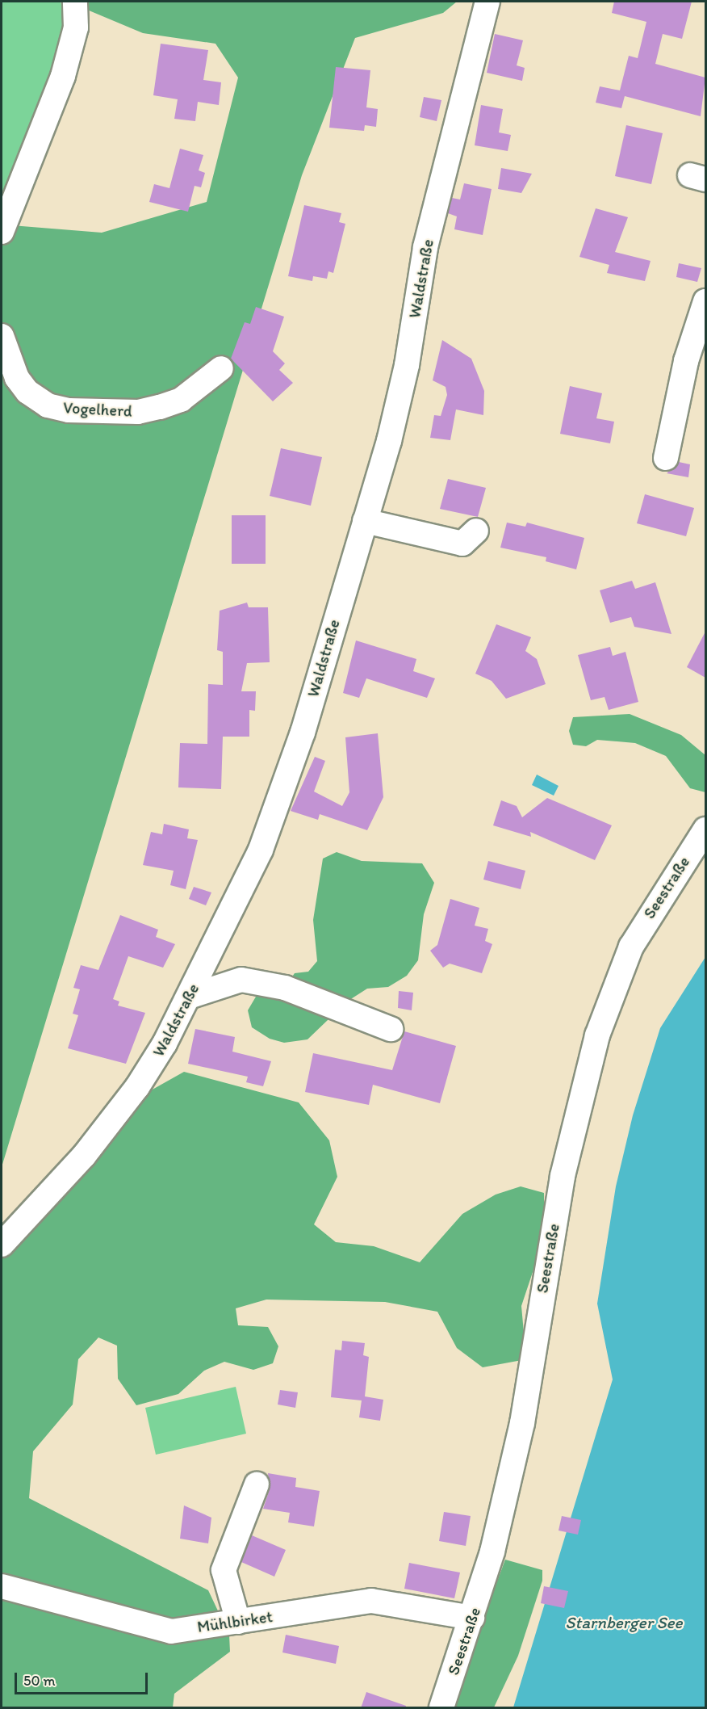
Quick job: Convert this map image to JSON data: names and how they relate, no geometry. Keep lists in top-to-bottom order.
{
  "streets": {
    "street": [
      "Waldstraße",
      "Vogelherd",
      "Seestraße",
      "Mühlbirket"
    ]
  },
  "crossings": [
    ["Seestraße", "Mühlbirket"]
  ],
  "water": ["Starnberger See"],
  "scale_bar": "50 m"
}
